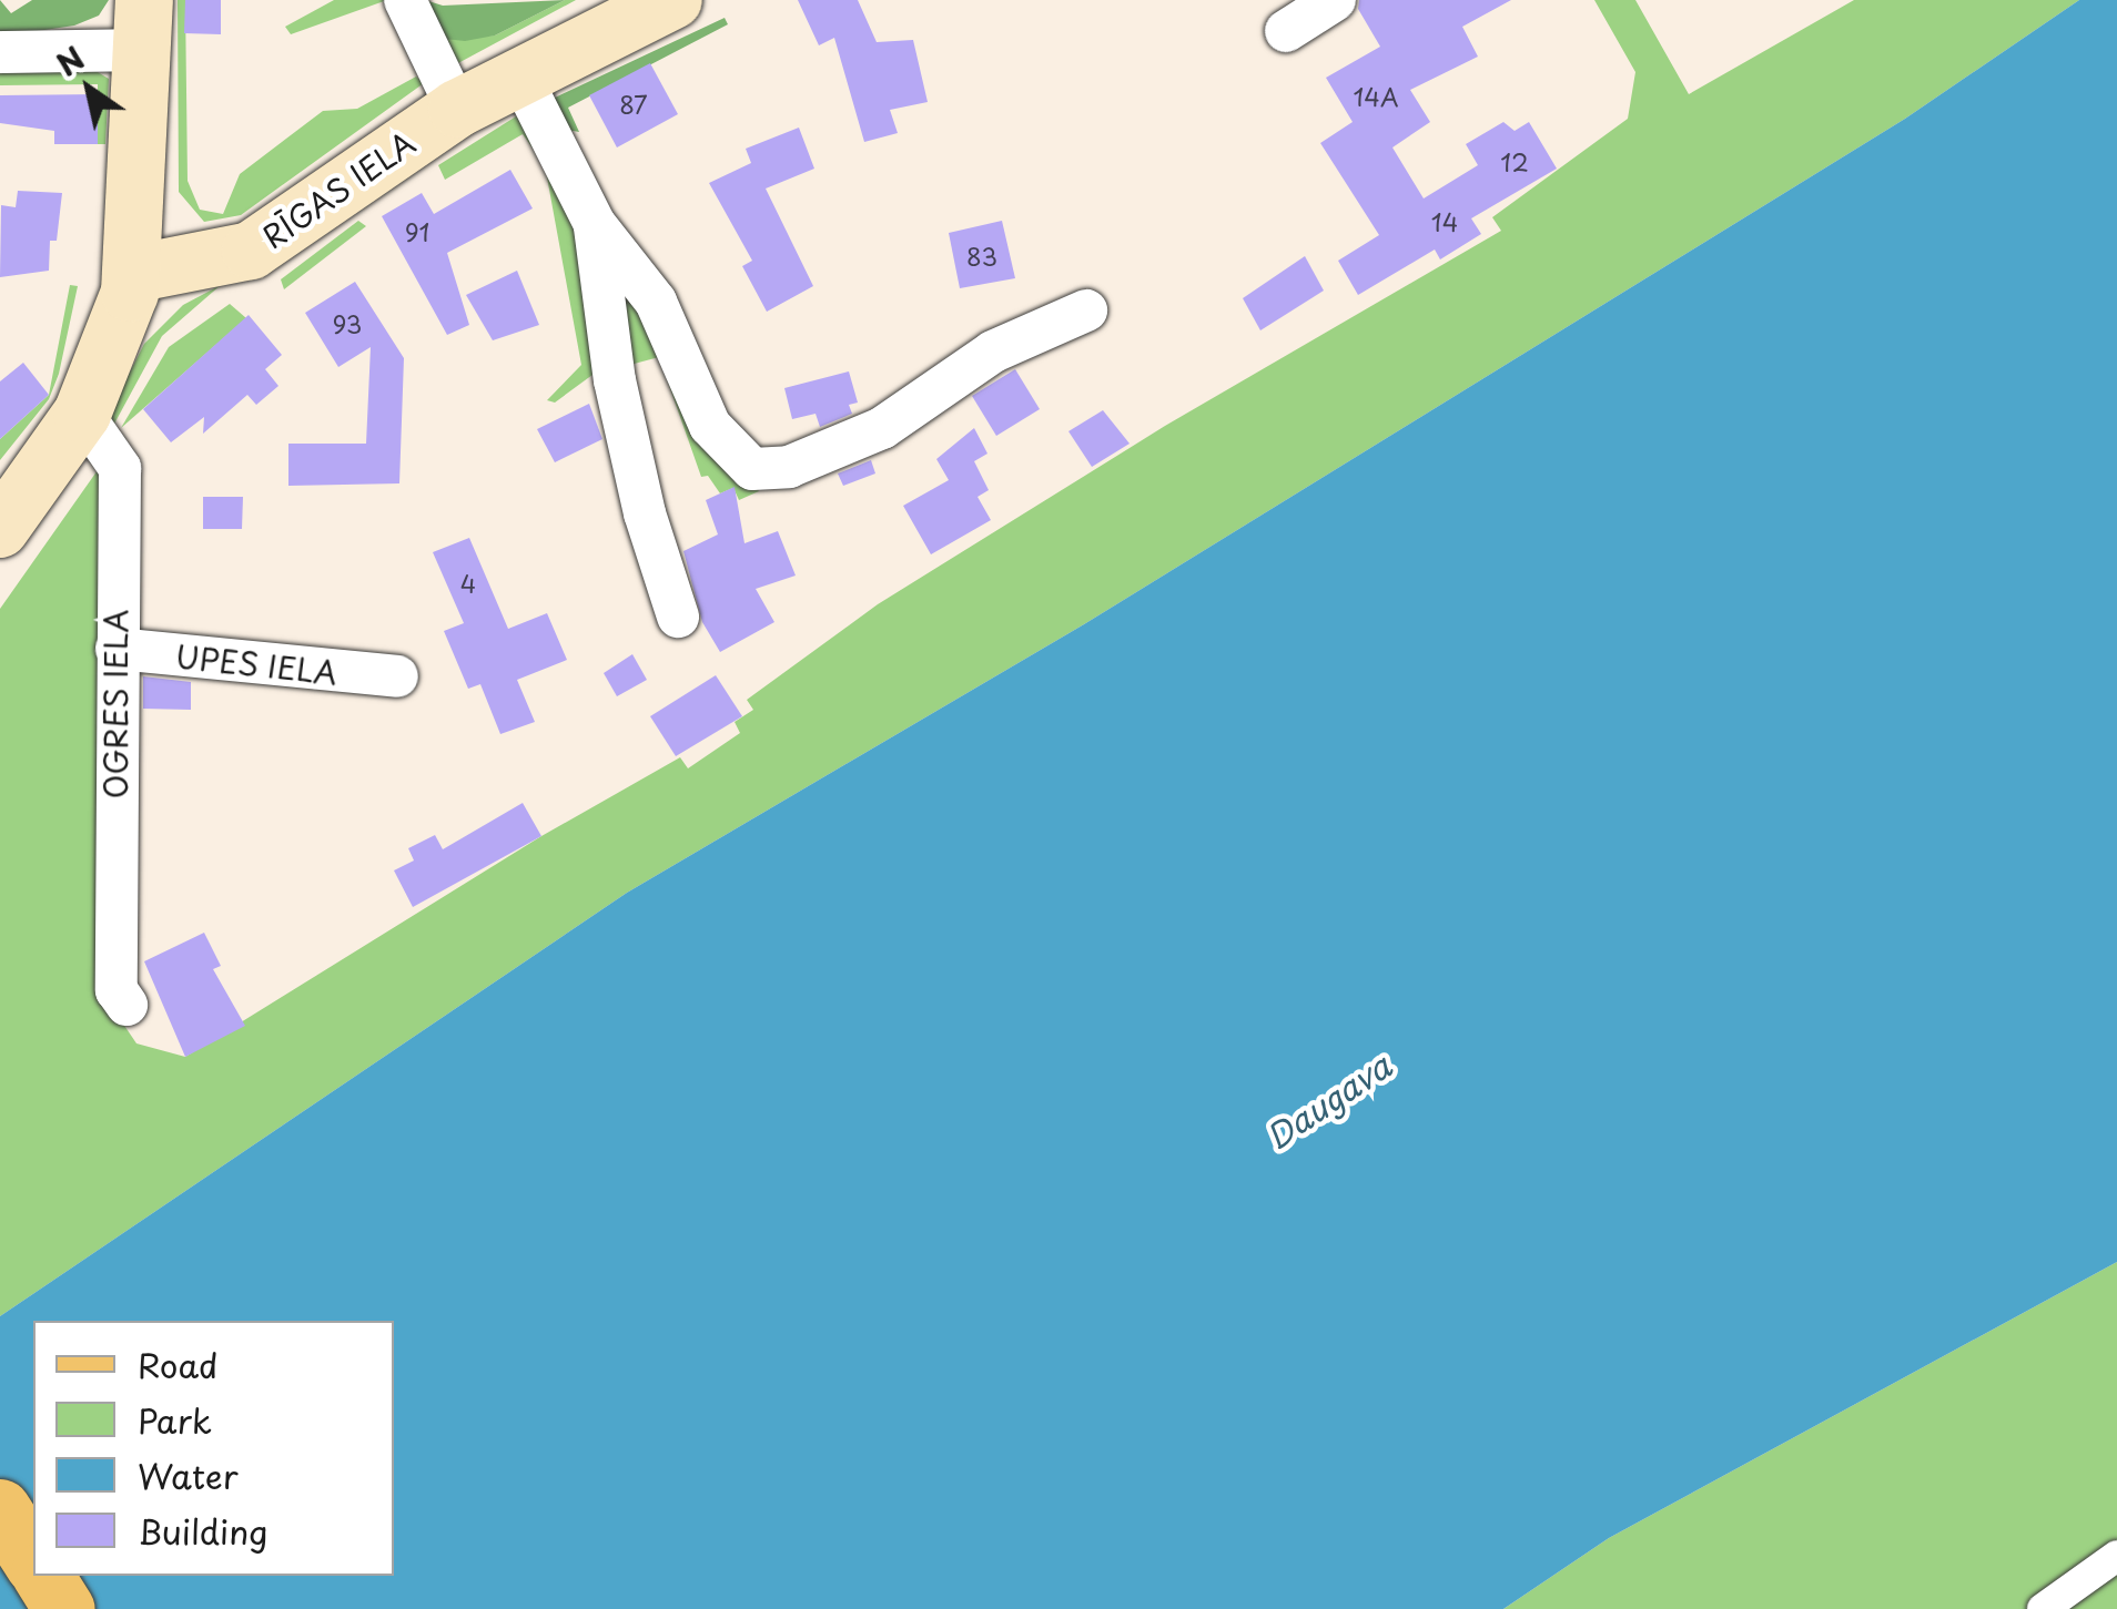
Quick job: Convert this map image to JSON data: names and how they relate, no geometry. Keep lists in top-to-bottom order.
{
  "streets": {
    "main road": ["RĪGAS IELA"],
    "street": ["UPES IELA", "OGRES IELA"]
  },
  "crossings": [
    ["UPES IELA", "OGRES IELA"]
  ],
  "water": ["Daugava"],
  "house_numbers": [
    "14A",
    "87",
    "12",
    "14",
    "91",
    "83",
    "93",
    "4"
  ],
  "legend": [
    "Road",
    "Park",
    "Water",
    "Building"
  ],
  "north": "top left"
}
